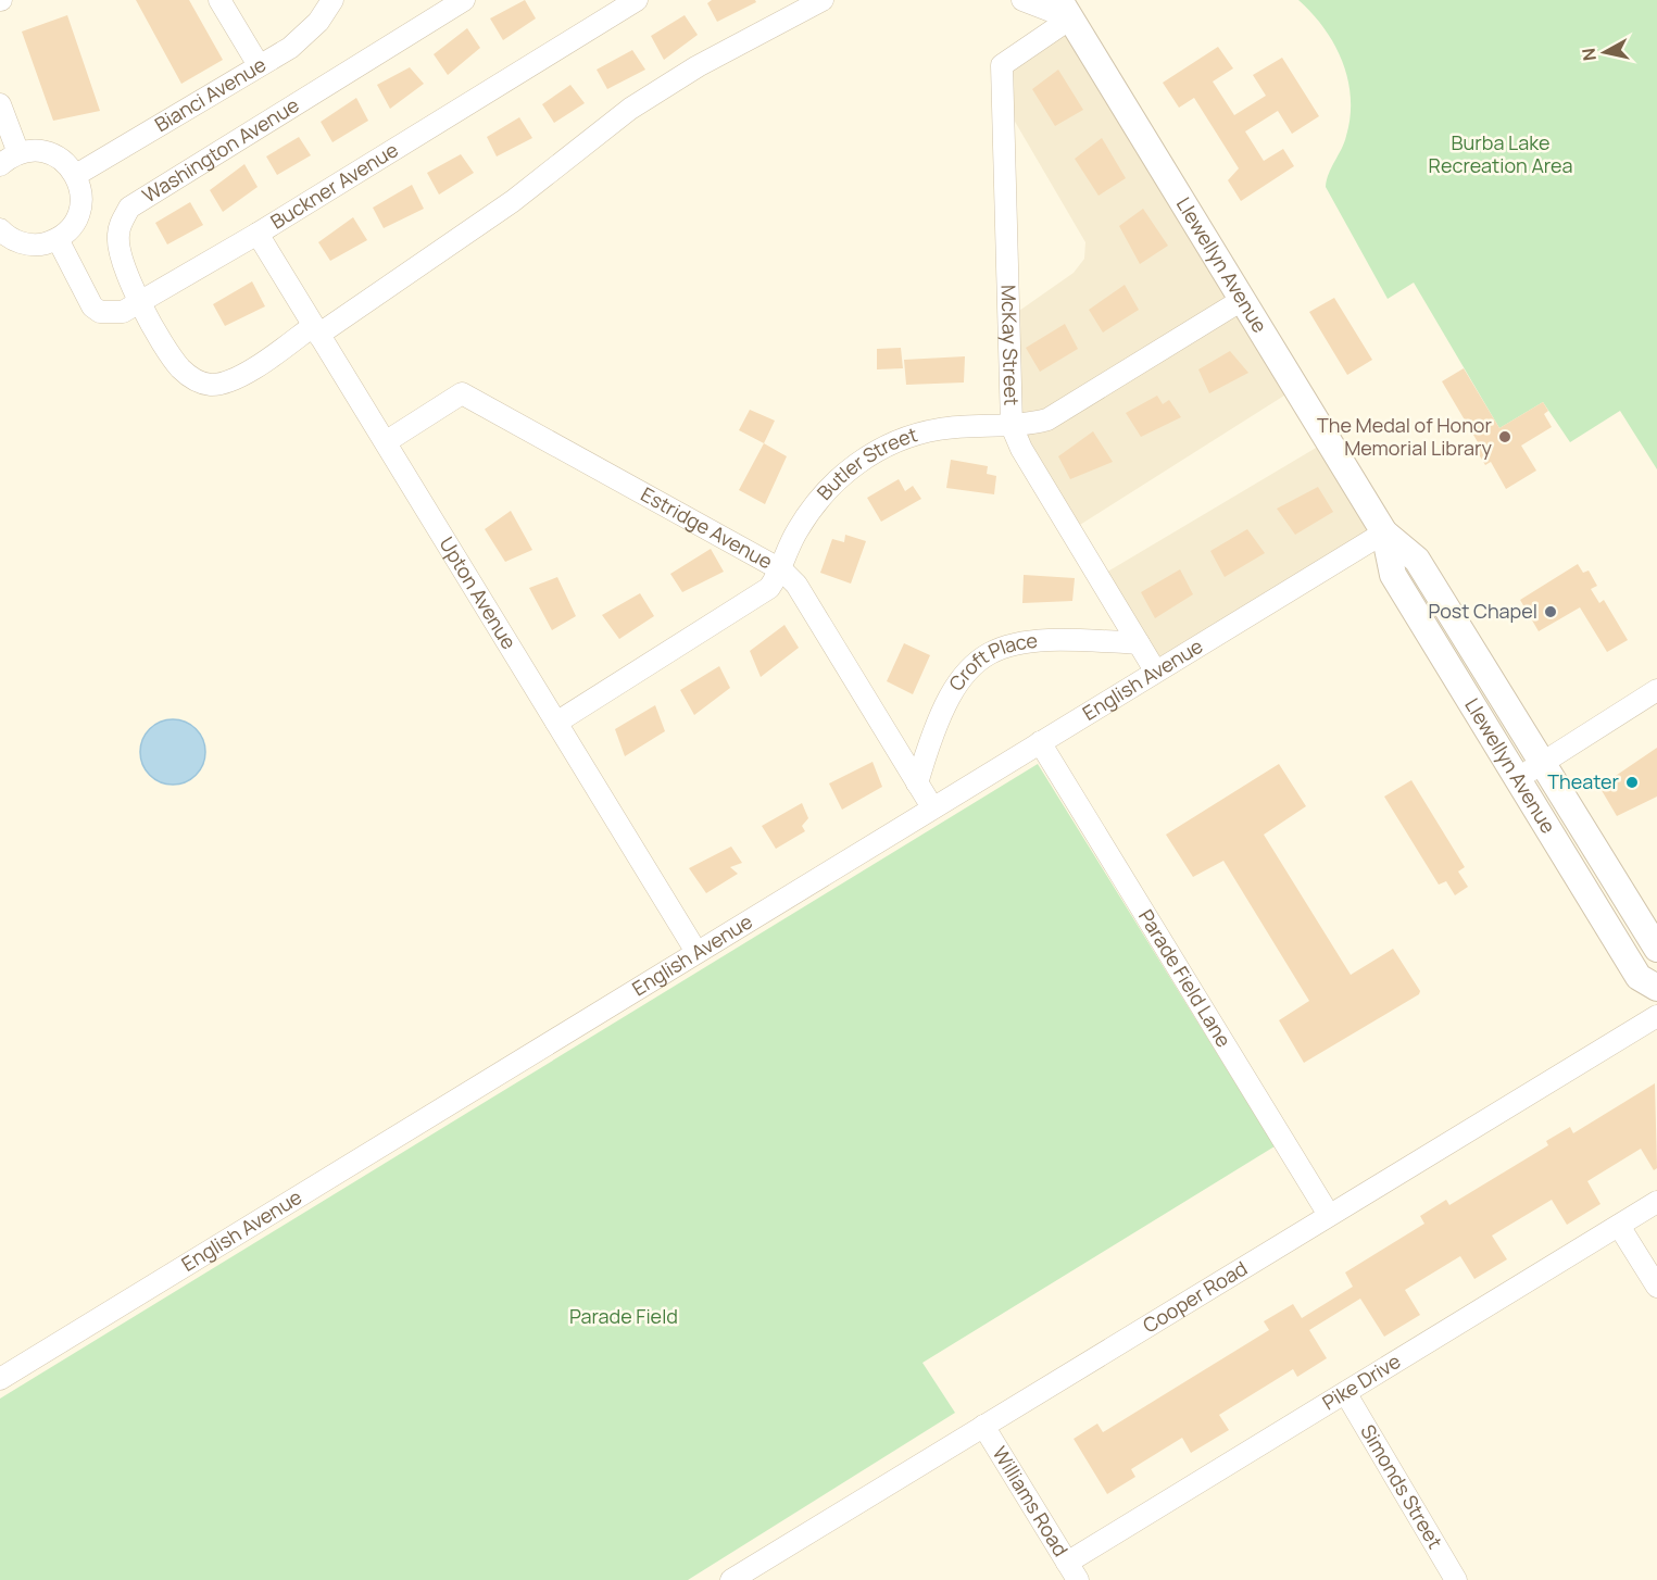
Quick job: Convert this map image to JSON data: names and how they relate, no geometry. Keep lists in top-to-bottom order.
{
  "streets": {
    "street": [
      "Bianci Avenue",
      "Washington Avenue",
      "Buckner Avenue",
      "Llewellyn Avenue",
      "McKay Street",
      "Butler Street",
      "Estridge Avenue",
      "Upton Avenue",
      "Croft Place",
      "English Avenue",
      "Parade Field Lane",
      "Cooper Road",
      "Pike Drive",
      "Simonds Street",
      "Williams Road"
    ]
  },
  "crossings": [
    ["Washington Avenue", "Buckner Avenue"],
    ["Washington Avenue", "Upton Avenue"],
    ["Buckner Avenue", "Upton Avenue"],
    ["Llewellyn Avenue", "McKay Street"],
    ["Llewellyn Avenue", "Butler Street"],
    ["Llewellyn Avenue", "English Avenue"],
    ["McKay Street", "Butler Street"],
    ["McKay Street", "Croft Place"],
    ["McKay Street", "English Avenue"],
    ["Butler Street", "Estridge Avenue"],
    ["Butler Street", "Upton Avenue"],
    ["Estridge Avenue", "Upton Avenue"],
    ["Estridge Avenue", "Croft Place"],
    ["Estridge Avenue", "English Avenue"],
    ["Upton Avenue", "English Avenue"],
    ["English Avenue", "Parade Field Lane"],
    ["Parade Field Lane", "Cooper Road"],
    ["Cooper Road", "Williams Road"],
    ["Pike Drive", "Simonds Street"],
    ["Pike Drive", "Williams Road"]
  ],
  "parks": ["Burba Lake Recreation Area", "Parade Field"],
  "places": ["The Medal of Honor Memorial Library", "Post Chapel", "Theater"],
  "north": "left"
}
